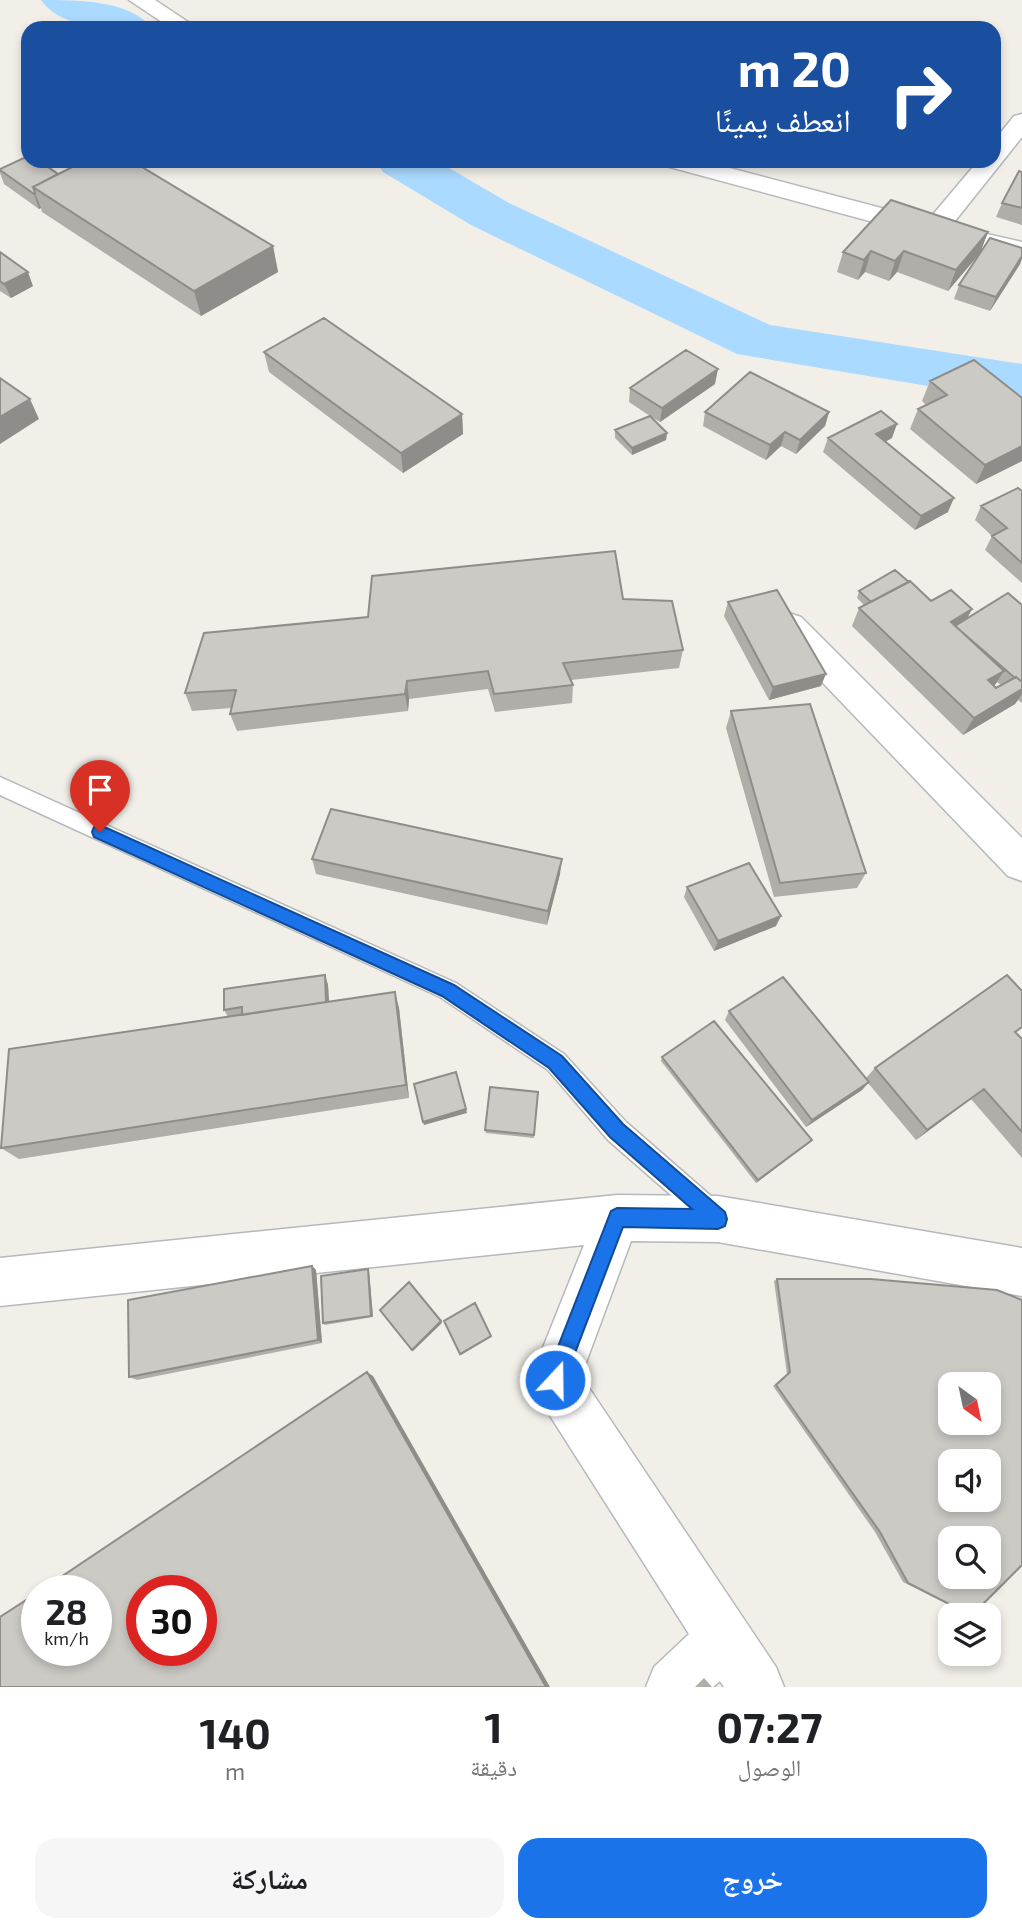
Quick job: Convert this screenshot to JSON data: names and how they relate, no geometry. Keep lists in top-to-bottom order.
{
  "north": "bottom right",
  "page": {
    "turn": ["20 m", "انعطف يمينًا"],
    "speed": "28 km/h",
    "limit": "30",
    "eta": [
      "07:27",
      "الوصول",
      "1",
      "دقيقة",
      "140",
      "m"
    ],
    "buttons": ["خروج", "مشاركة"]
  }
}
